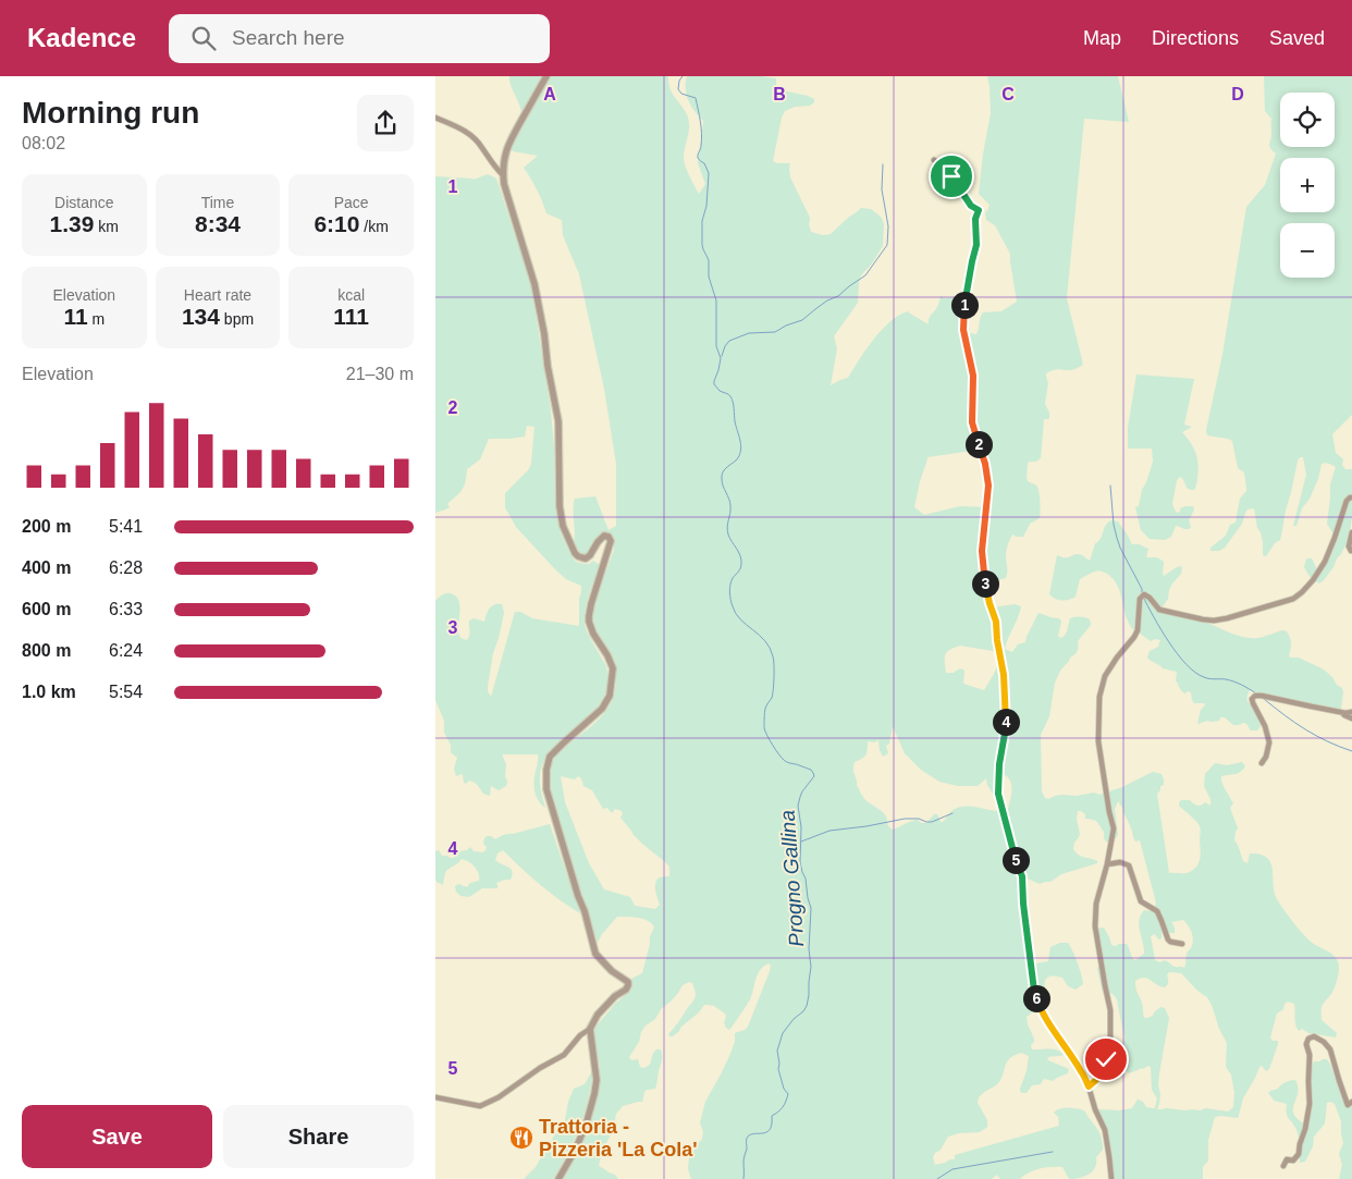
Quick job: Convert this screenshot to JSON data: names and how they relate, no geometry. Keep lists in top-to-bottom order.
{
  "water": ["Progno Gallina"],
  "places": {
    "restaurant": ["Trattoria - Pizzeria 'La Cola'"]
  },
  "page": {
    "header": "Kadence",
    "search": "Search here",
    "nav": ["Map", "Directions", "Saved"],
    "heading": ["Morning run", "08:02"],
    "map_buttons": ["+", "−"],
    "stats": [
      ["Distance", "1.39 km"],
      ["Time", "8:34"],
      ["Pace", "6:10 /km"],
      ["Elevation", "11 m"],
      ["Heart rate", "134 bpm"],
      ["kcal", "111"]
    ],
    "pins": [
      "1",
      "2",
      "3",
      "4",
      "5",
      "6"
    ],
    "chart": ["Elevation", "21–30 m"],
    "list": [
      {
        "name": "200 m",
        "note": "5:41"
      },
      {
        "name": "400 m",
        "note": "6:28"
      },
      {
        "name": "600 m",
        "note": "6:33"
      },
      {
        "name": "800 m",
        "note": "6:24"
      },
      {
        "name": "1.0 km",
        "note": "5:54"
      }
    ],
    "buttons": ["Save", "Share"]
  },
  "grid": {
    "columns": [
      "A",
      "B",
      "C",
      "D"
    ],
    "rows": [
      "1",
      "2",
      "3",
      "4",
      "5"
    ]
  }
}
